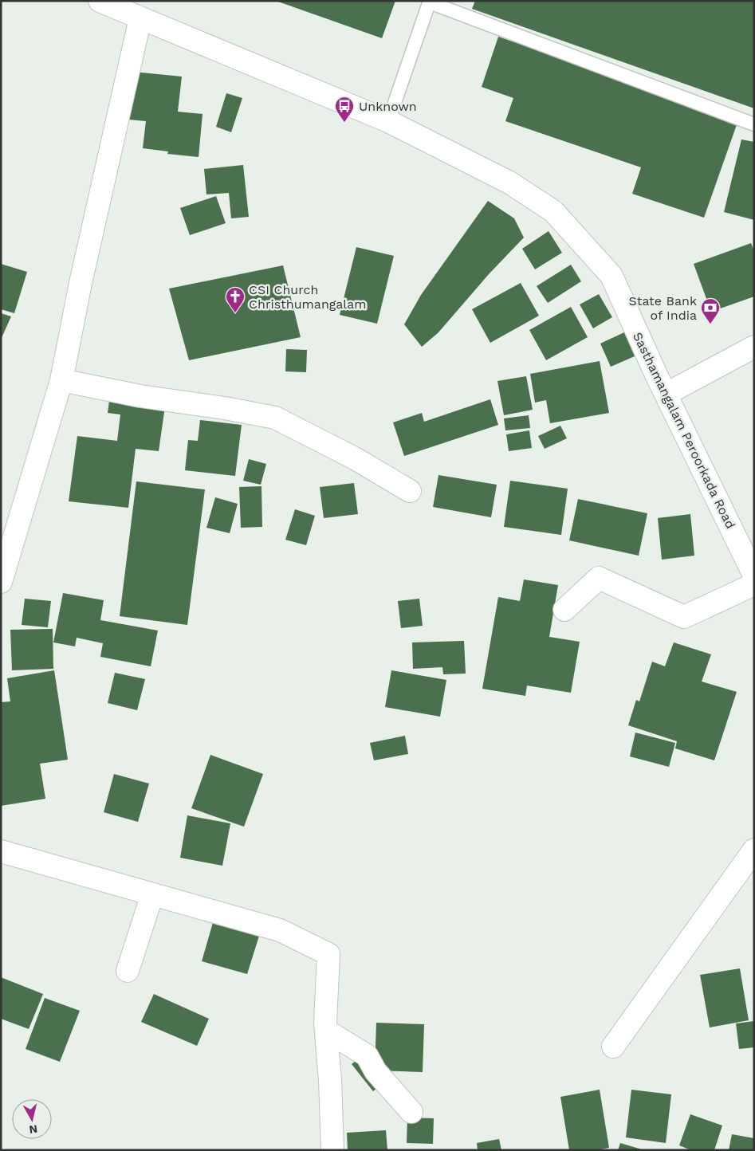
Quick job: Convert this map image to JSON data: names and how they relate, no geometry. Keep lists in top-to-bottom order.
{
  "streets": {
    "street": ["Sasthamangalam Peroorkada Road"]
  },
  "places": {
    "bus stop": ["Unknown"],
    "church": ["CSI Church Christhumangalam"],
    "bank": ["State Bank of India"]
  },
  "north": "bottom"
}
